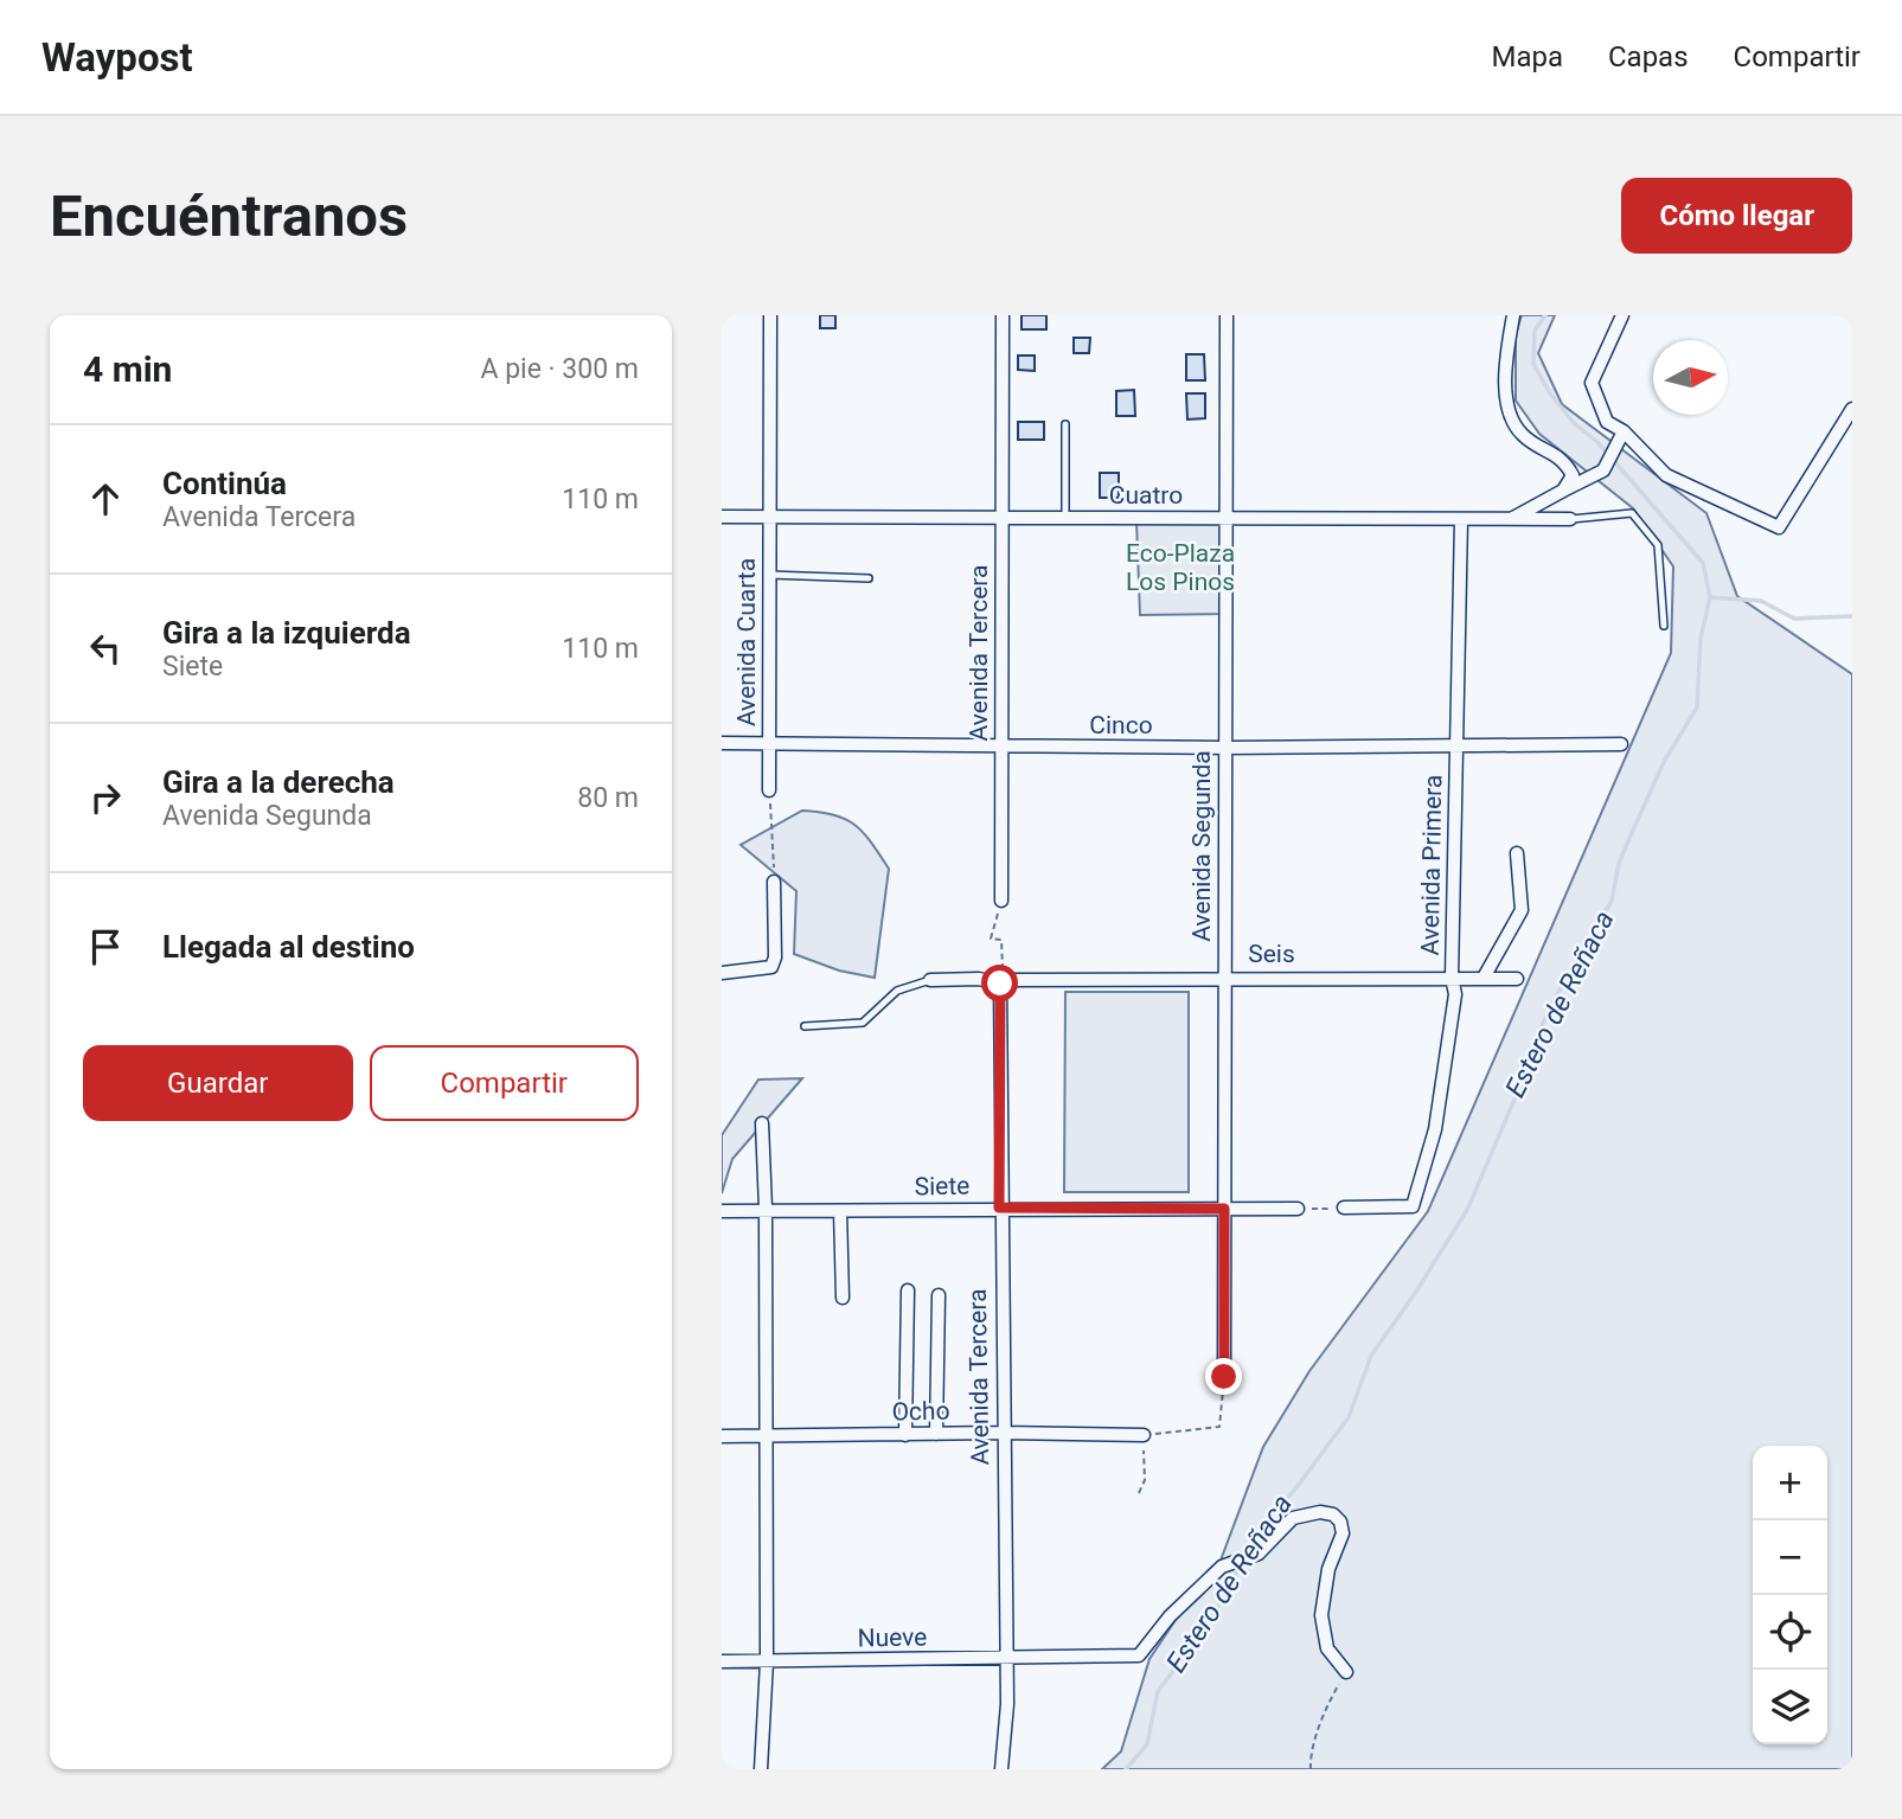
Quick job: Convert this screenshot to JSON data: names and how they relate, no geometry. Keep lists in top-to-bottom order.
{
  "streets": {
    "street": [
      "Cuatro",
      "Avenida Cuarta",
      "Avenida Tercera",
      "Cinco",
      "Avenida Segunda",
      "Avenida Primera",
      "Seis",
      "Siete",
      "Ocho",
      "Nueve"
    ]
  },
  "crossings": [
    ["Cuatro", "Avenida Cuarta"],
    ["Cuatro", "Avenida Tercera"],
    ["Cuatro", "Avenida Segunda"],
    ["Cuatro", "Avenida Primera"],
    ["Avenida Cuarta", "Cinco"],
    ["Avenida Tercera", "Cinco"],
    ["Avenida Tercera", "Seis"],
    ["Avenida Tercera", "Siete"],
    ["Avenida Tercera", "Ocho"],
    ["Avenida Tercera", "Nueve"],
    ["Cinco", "Avenida Segunda"],
    ["Cinco", "Avenida Primera"],
    ["Avenida Segunda", "Seis"],
    ["Avenida Segunda", "Siete"],
    ["Avenida Primera", "Seis"]
  ],
  "water": ["Estero de Reñaca"],
  "parks": ["Eco-Plaza Los Pinos"],
  "north": "right",
  "page": {
    "header": "Waypost",
    "nav": ["Mapa", "Capas", "Compartir"],
    "buttons": [
      "Cómo llegar",
      ["Guardar", "Compartir"]
    ],
    "title": "Encuéntranos",
    "heading": ["4 min", "A pie · 300 m"],
    "list": [
      ["Continúa", "Avenida Tercera", "110 m"],
      ["Gira a la izquierda", "Siete", "110 m"],
      ["Gira a la derecha", "Avenida Segunda", "80 m"],
      "Llegada al destino"
    ],
    "map_buttons": ["+", "−"]
  }
}
